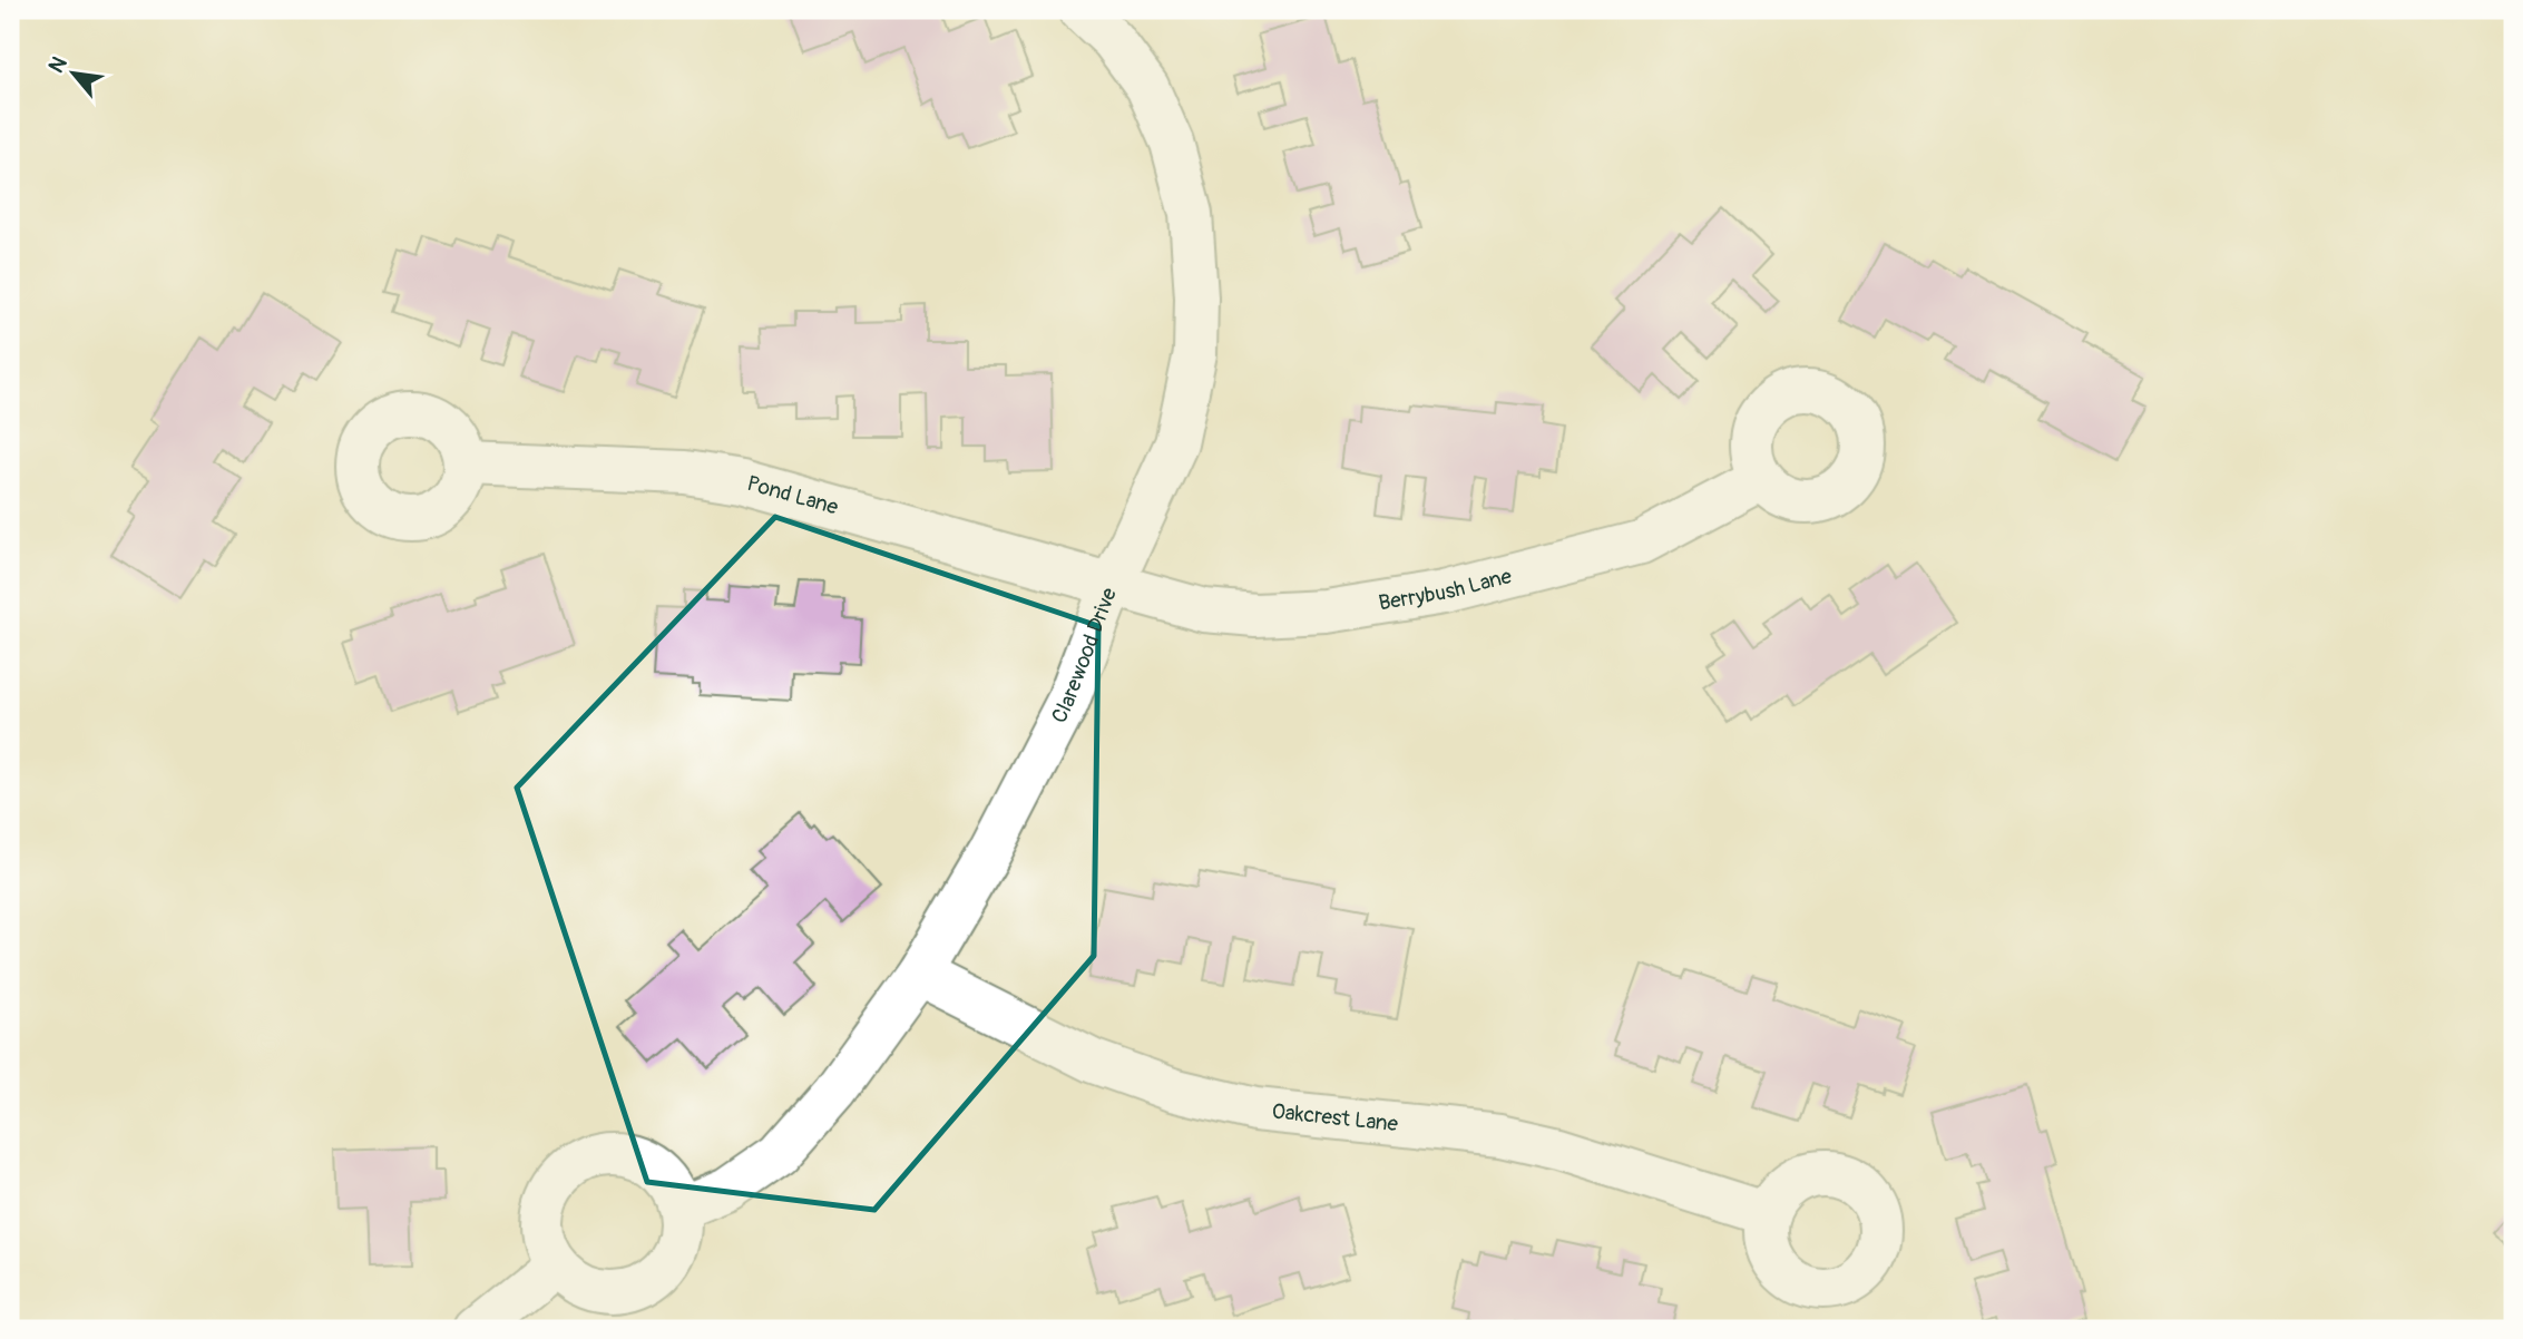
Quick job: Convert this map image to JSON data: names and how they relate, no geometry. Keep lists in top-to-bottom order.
{
  "streets": {
    "street": [
      "Pond Lane",
      "Berrybush Lane",
      "Clarewood Drive",
      "Oakcrest Lane"
    ]
  },
  "crossings": [
    ["Pond Lane", "Berrybush Lane"],
    ["Pond Lane", "Clarewood Drive"],
    ["Berrybush Lane", "Clarewood Drive"],
    ["Clarewood Drive", "Oakcrest Lane"]
  ],
  "north": "top left"
}
